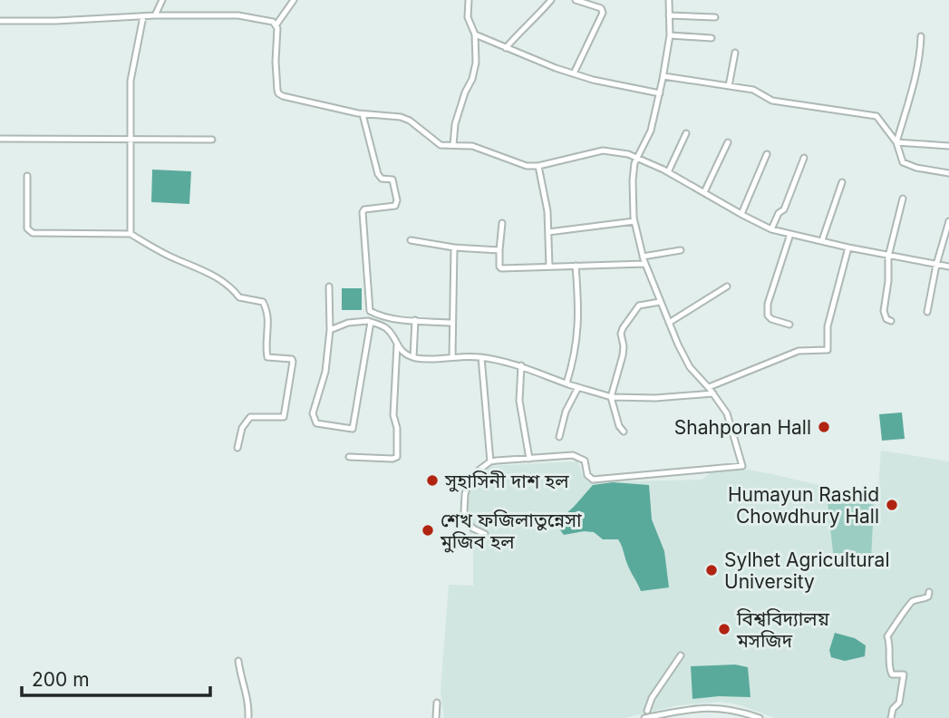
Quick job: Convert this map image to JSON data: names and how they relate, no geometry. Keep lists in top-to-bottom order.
{
  "places": [
    "Shahporan Hall",
    "সুহাসিনী দাশ হল",
    "Humayun Rashid Chowdhury Hall",
    "শেখ ফজিলাতুন্নেসা মুজিব হল",
    "Sylhet Agricultural University",
    "বিশ্ববিদ্যালয় মসজিদ"
  ],
  "scale_bar": "200 m"
}
